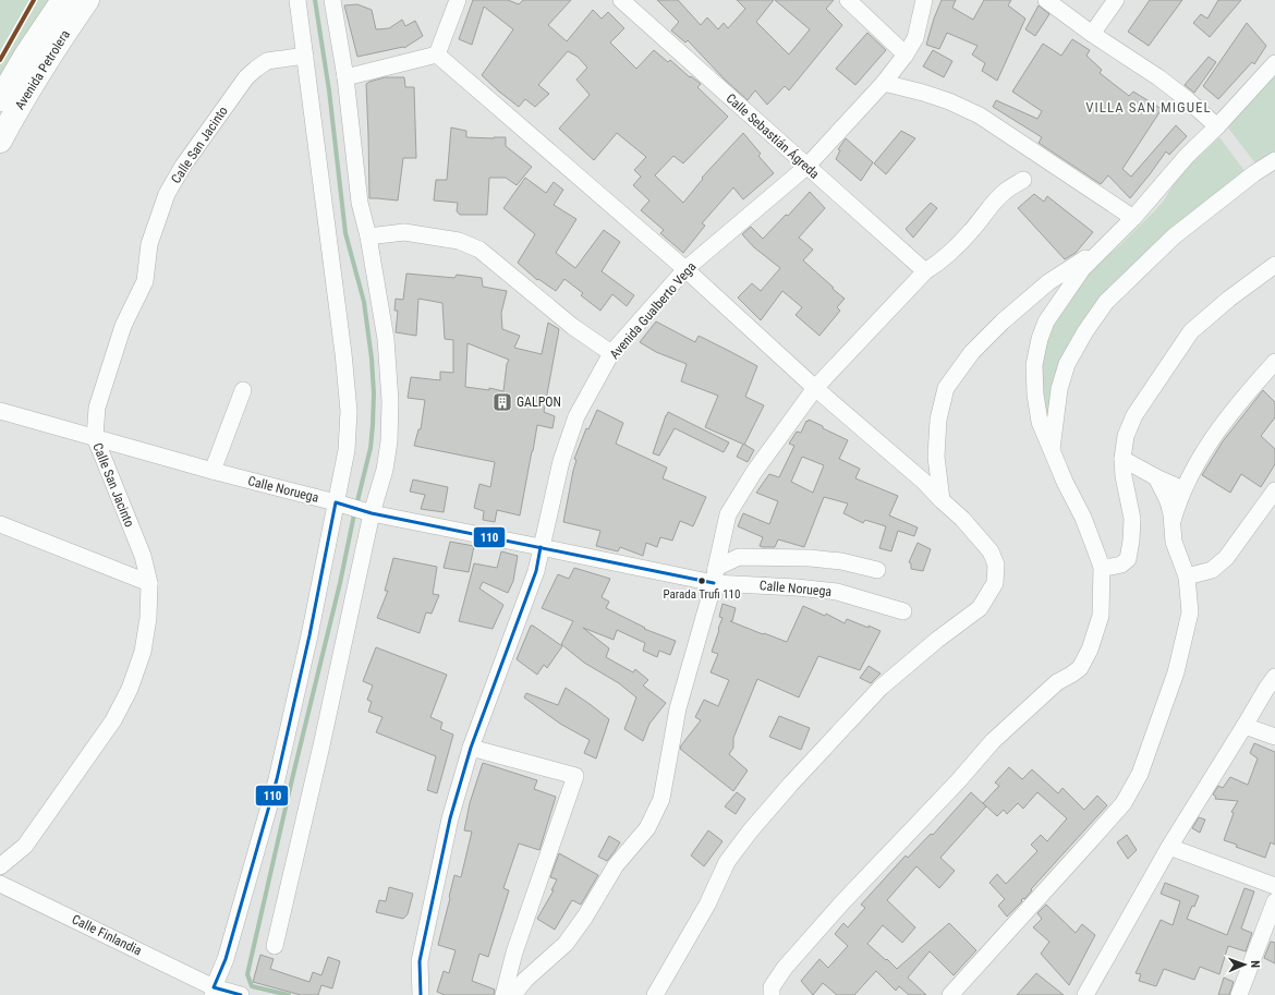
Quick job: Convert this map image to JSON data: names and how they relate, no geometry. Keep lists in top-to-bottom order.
{
  "streets": {
    "highway": ["Avenida Petrolera"],
    "street": [
      "Calle Sebastián Ágreda",
      "Calle San Jacinto",
      "Avenida Gualberto Vega",
      "Calle Noruega",
      "Calle Finlandia"
    ]
  },
  "crossings": [
    ["Calle Sebastián Ágreda", "Avenida Gualberto Vega"],
    ["Calle San Jacinto", "Calle Noruega"],
    ["Avenida Gualberto Vega", "Calle Noruega"]
  ],
  "districts": ["VILLA SAN MIGUEL"],
  "places": {
    "building": ["GALPON"],
    "other": ["Parada Trufi 110"]
  },
  "lines": ["transit line 110"],
  "north": "right"
}
